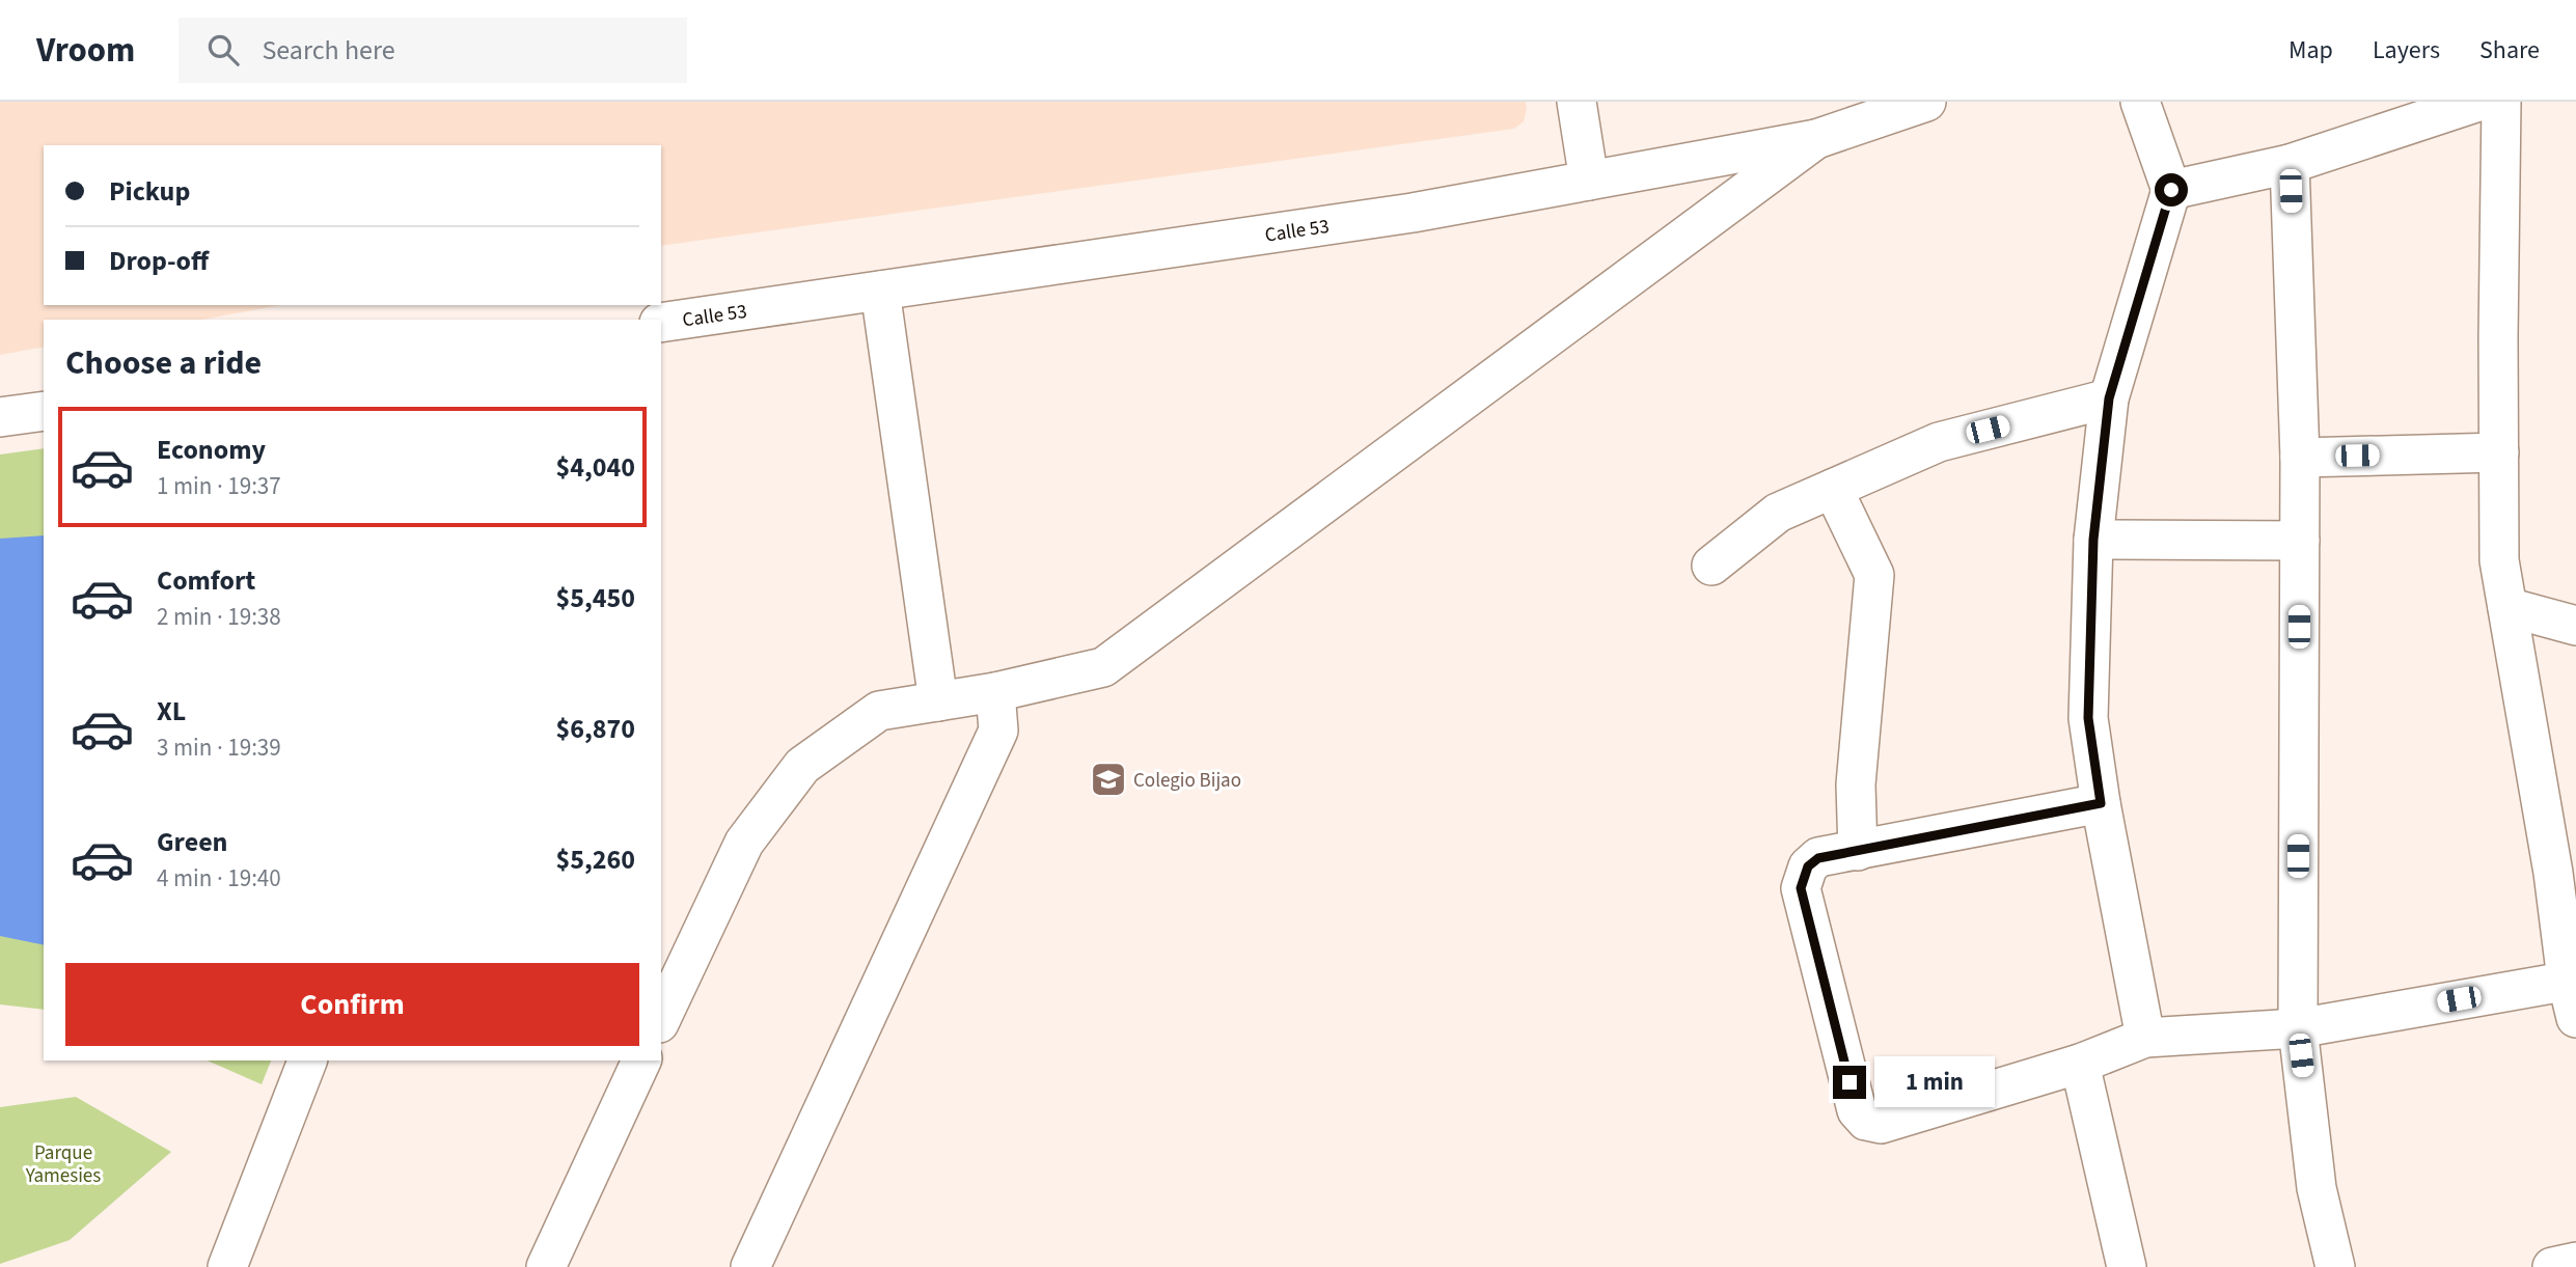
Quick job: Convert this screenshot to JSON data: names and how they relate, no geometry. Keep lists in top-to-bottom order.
{
  "streets": {
    "street": ["Calle 53"]
  },
  "parks": ["Parque Yamesies"],
  "places": {
    "school or university": ["Colegio Bijao"]
  },
  "page": {
    "header": "Vroom",
    "search": "Search here",
    "nav": ["Map", "Layers", "Share"],
    "banner": ["Pickup", "Drop-off"],
    "heading": "Choose a ride",
    "list": [
      {
        "name": "Economy",
        "note": "1 min · 19:37",
        "value": "$4,040"
      },
      {
        "name": "Comfort",
        "note": "2 min · 19:38",
        "value": "$5,450"
      },
      {
        "name": "XL",
        "note": "3 min · 19:39",
        "value": "$6,870"
      },
      {
        "name": "Green",
        "note": "4 min · 19:40",
        "value": "$5,260"
      }
    ],
    "buttons": "Confirm",
    "bubble": "1 min"
  }
}
